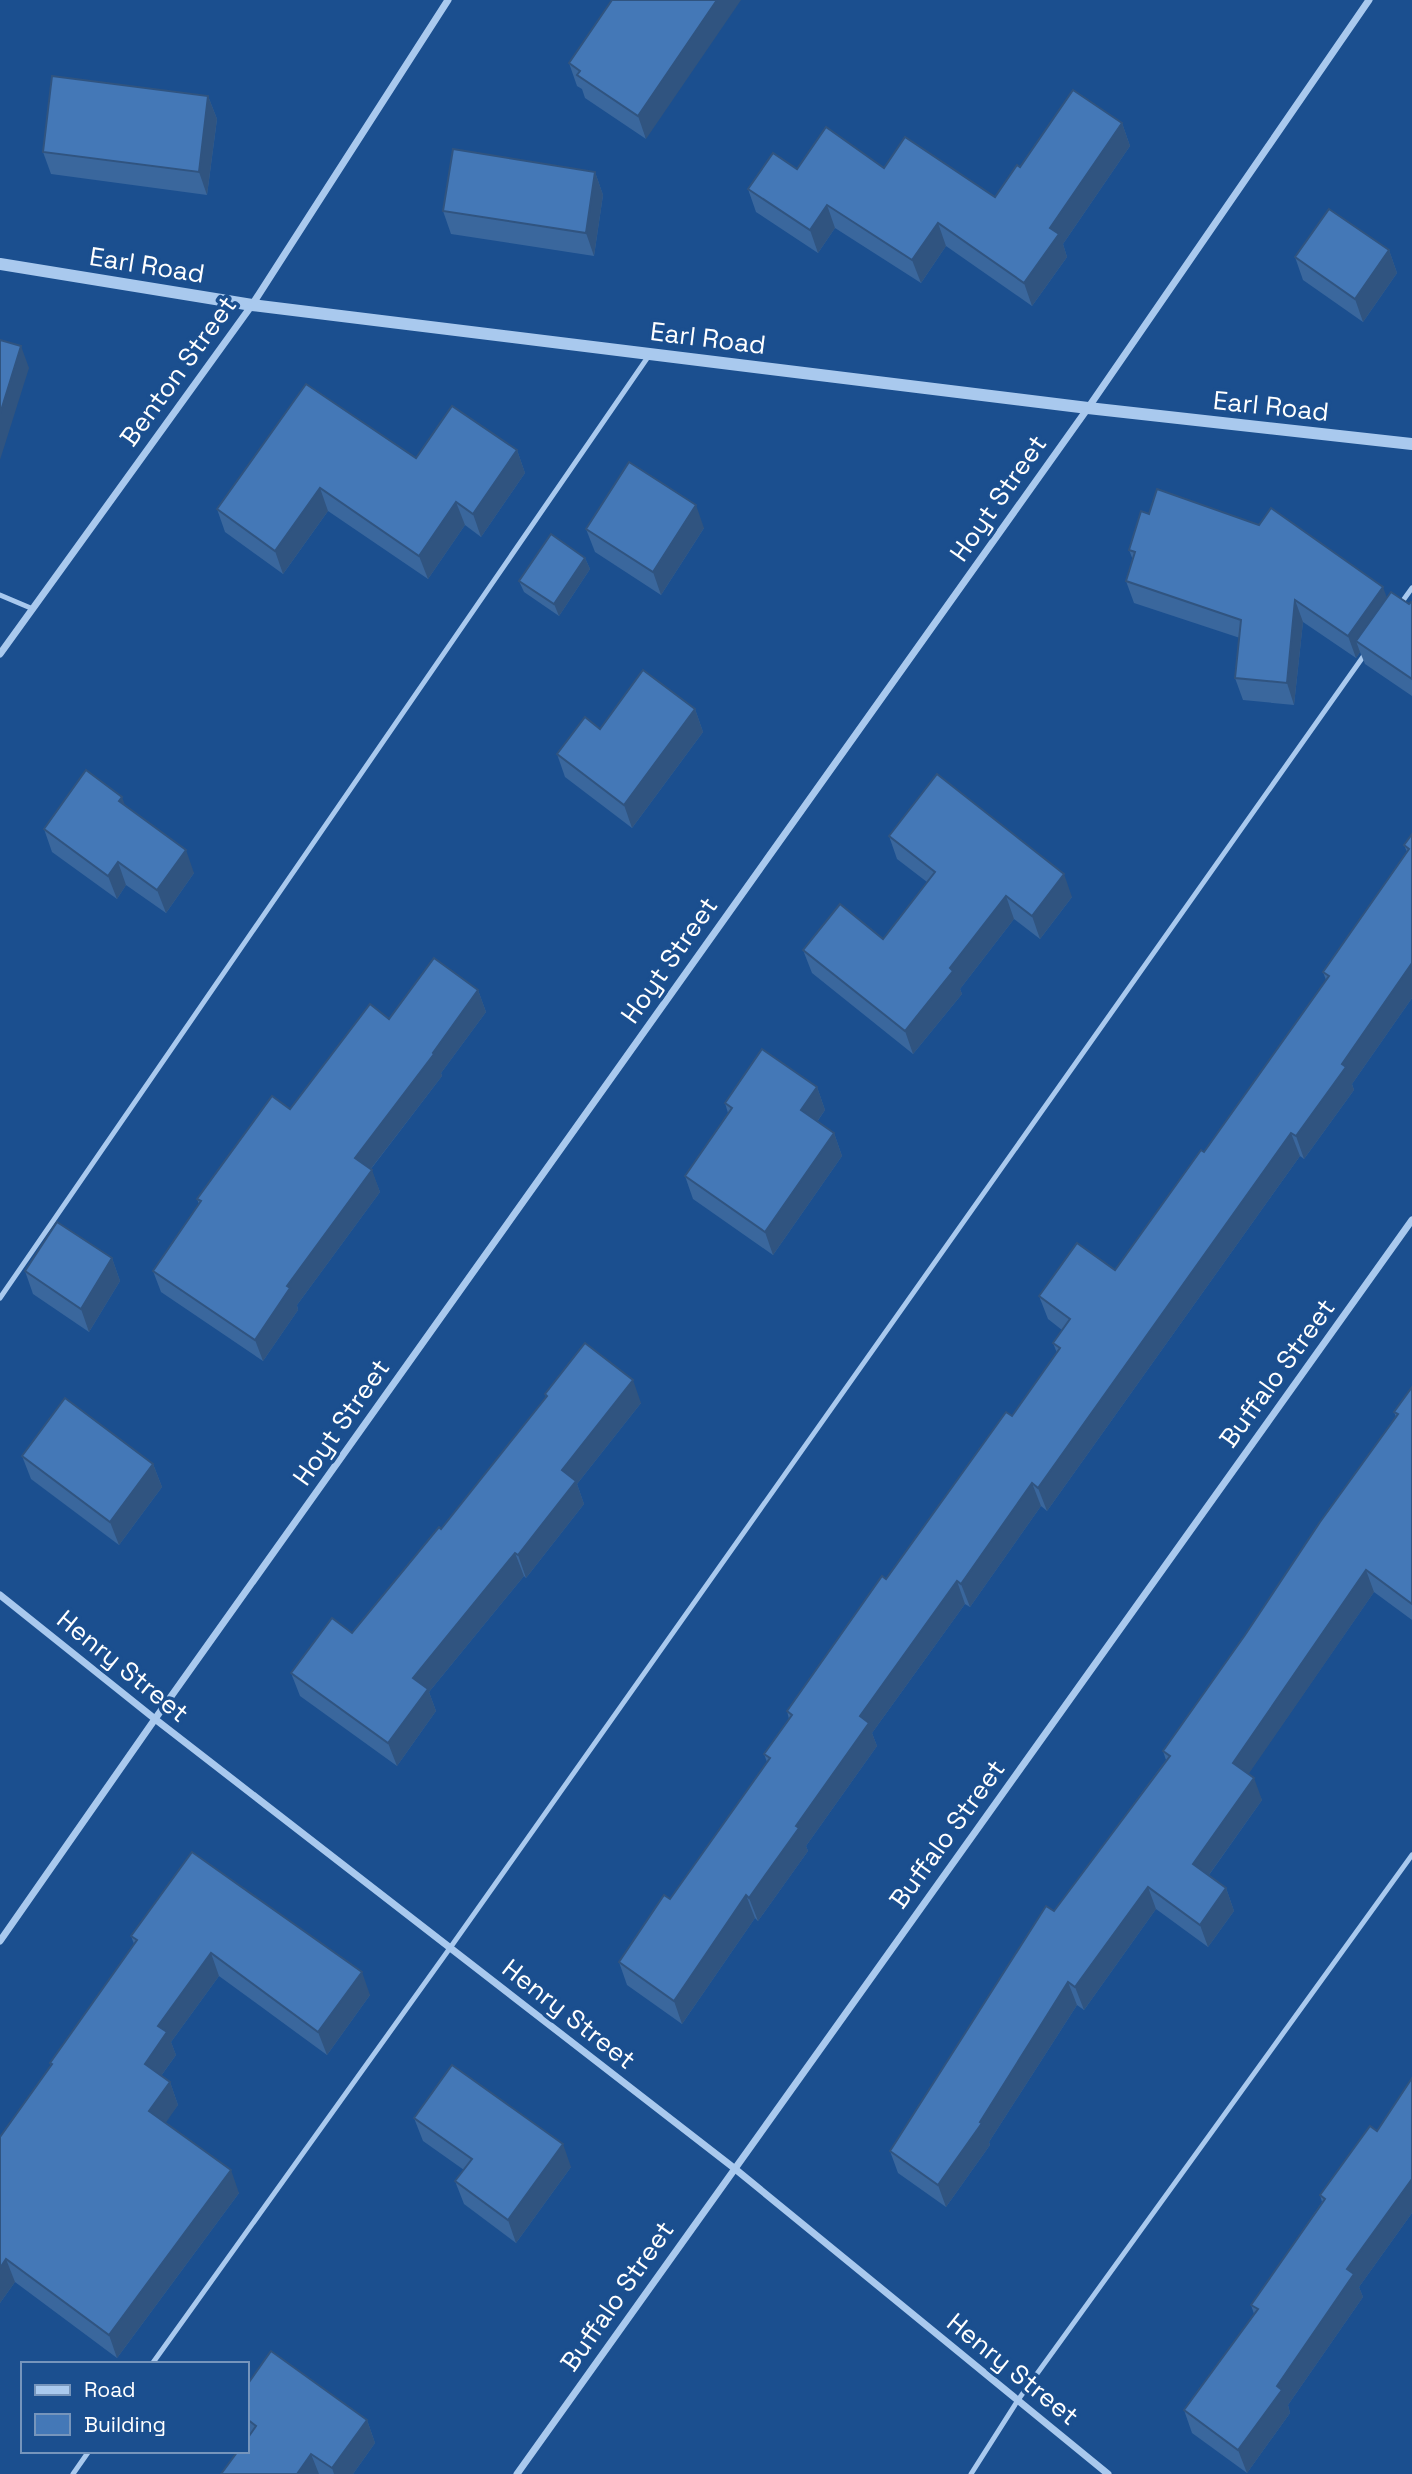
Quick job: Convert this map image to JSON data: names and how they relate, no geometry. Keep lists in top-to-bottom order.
{
  "streets": {
    "street": [
      "Earl Road",
      "Benton Street",
      "Hoyt Street",
      "Buffalo Street",
      "Henry Street"
    ]
  },
  "crossings": [
    ["Earl Road", "Benton Street"],
    ["Earl Road", "Hoyt Street"],
    ["Hoyt Street", "Henry Street"],
    ["Buffalo Street", "Henry Street"]
  ],
  "legend": ["Road", "Building"]
}
